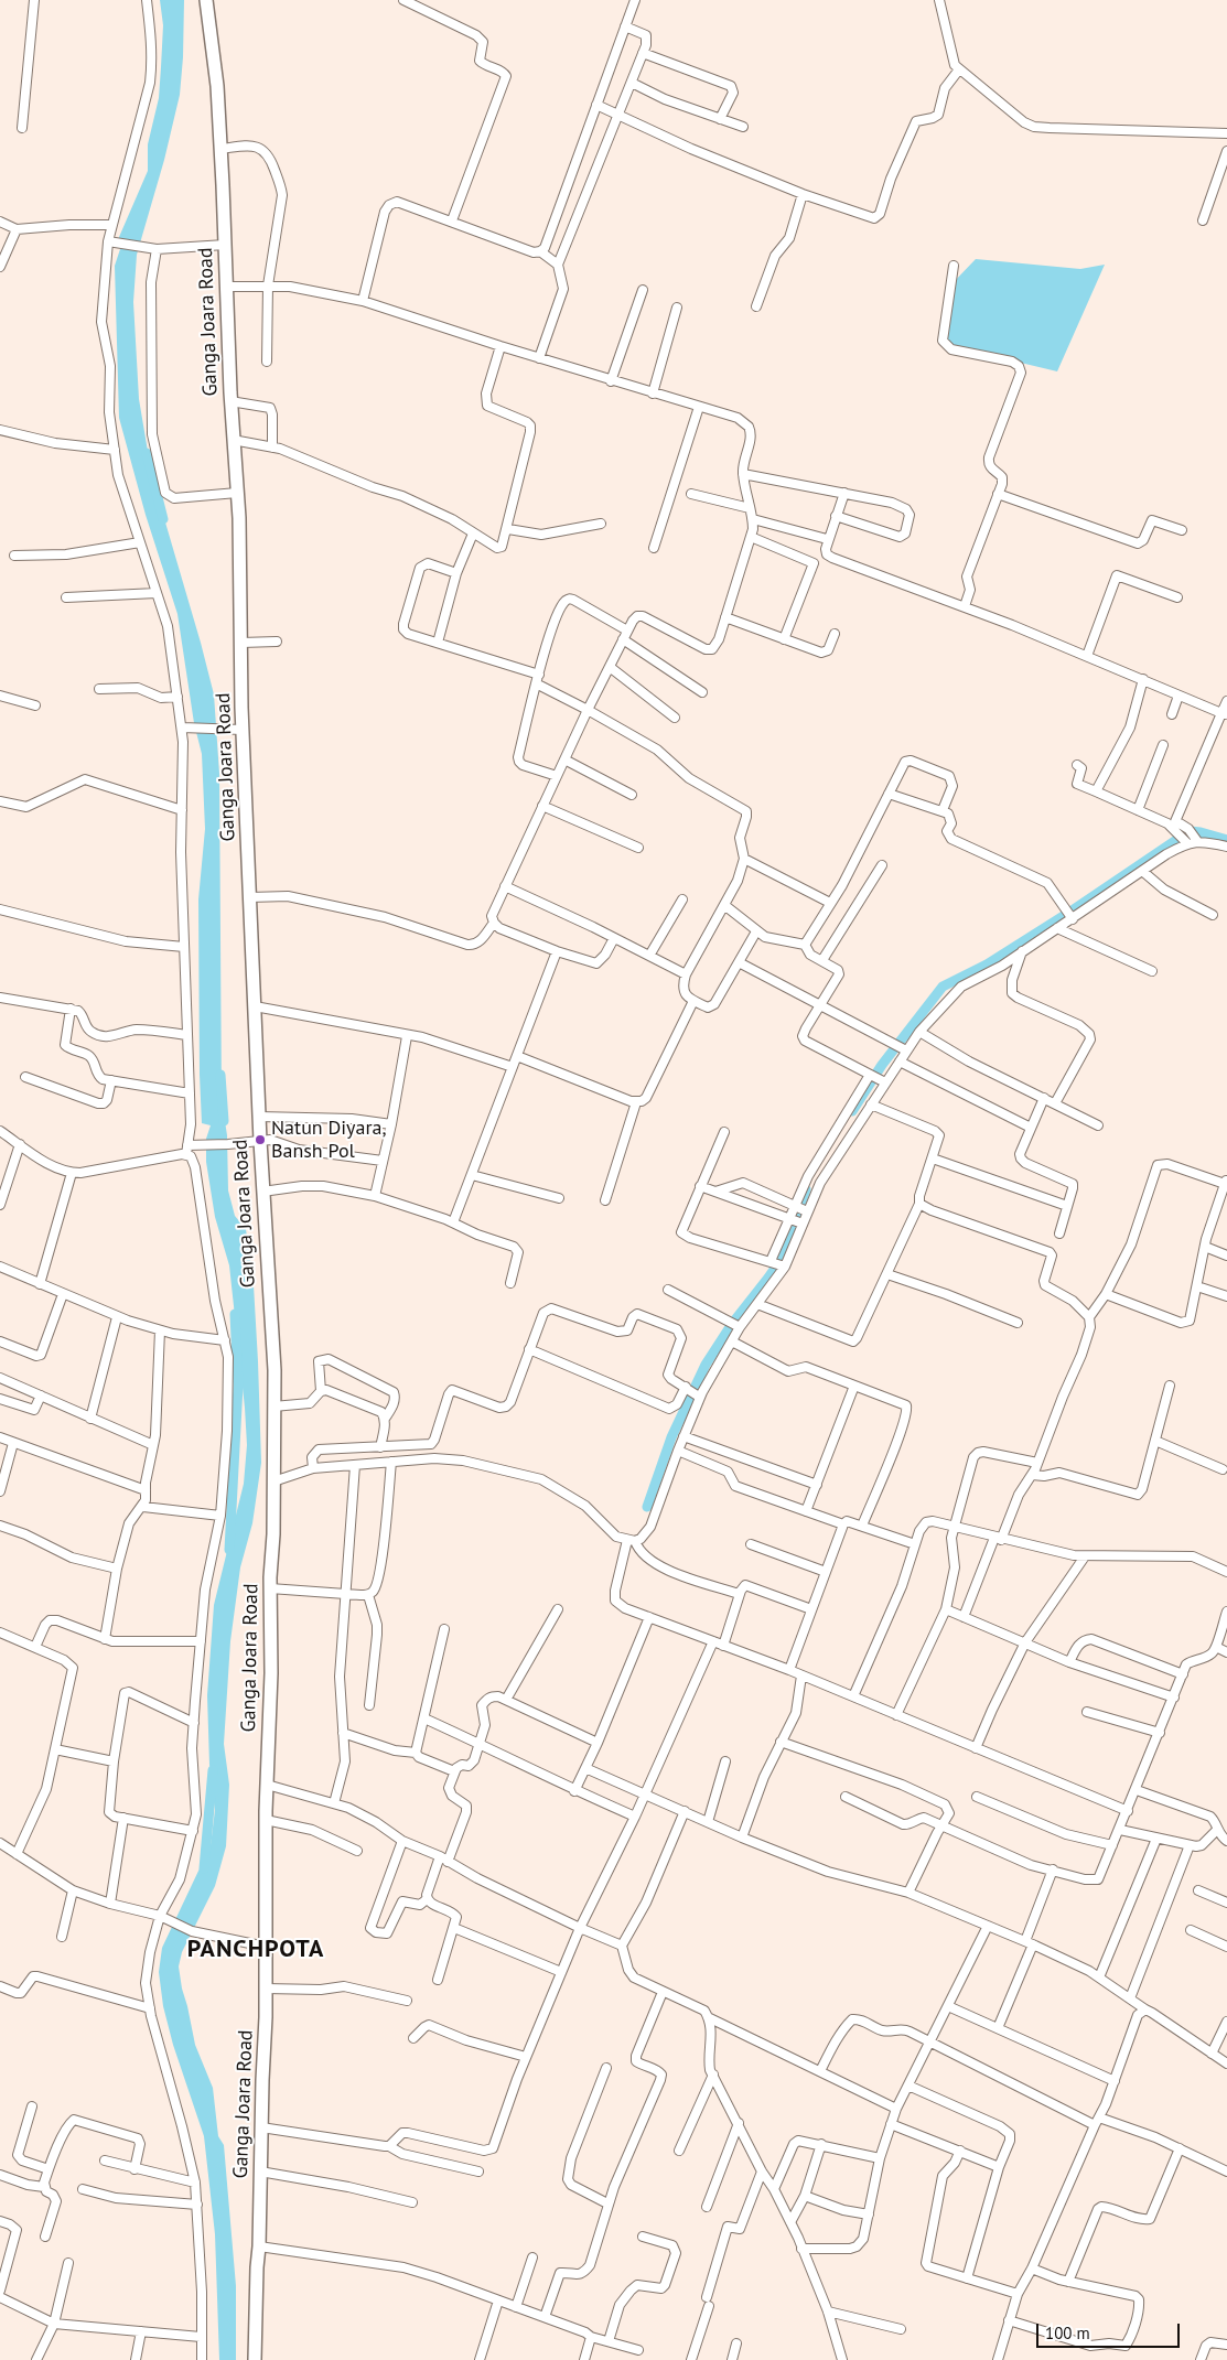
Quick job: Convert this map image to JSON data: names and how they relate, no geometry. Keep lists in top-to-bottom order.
{
  "streets": {
    "main road": ["Ganga Joara Road"]
  },
  "districts": ["PANCHPOTA"],
  "places": ["Natun Diyara, Bansh Pol"],
  "scale_bar": "100 m"
}
